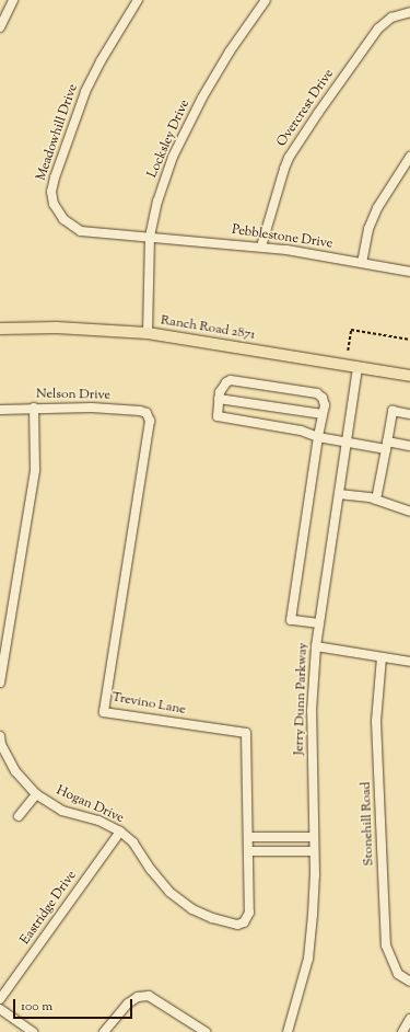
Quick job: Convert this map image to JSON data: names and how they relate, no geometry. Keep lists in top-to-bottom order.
{
  "streets": {
    "main road": ["Ranch Road 2871"],
    "street": [
      "Overcrest Drive",
      "Meadowhill Drive",
      "Locksley Drive",
      "Pebblestone Drive",
      "Nelson Drive",
      "Jerry Dunn Parkway",
      "Trevino Lane",
      "Hogan Drive",
      "Stonehill Road",
      "Eastridge Drive"
    ]
  },
  "crossings": [
    ["Overcrest Drive", "Pebblestone Drive"],
    ["Meadowhill Drive", "Locksley Drive"],
    ["Meadowhill Drive", "Pebblestone Drive"],
    ["Locksley Drive", "Pebblestone Drive"],
    ["Locksley Drive", "Ranch Road 2871"],
    ["Ranch Road 2871", "Jerry Dunn Parkway"],
    ["Nelson Drive", "Trevino Lane"],
    ["Trevino Lane", "Hogan Drive"],
    ["Hogan Drive", "Eastridge Drive"]
  ],
  "scale_bar": "100 m"
}
